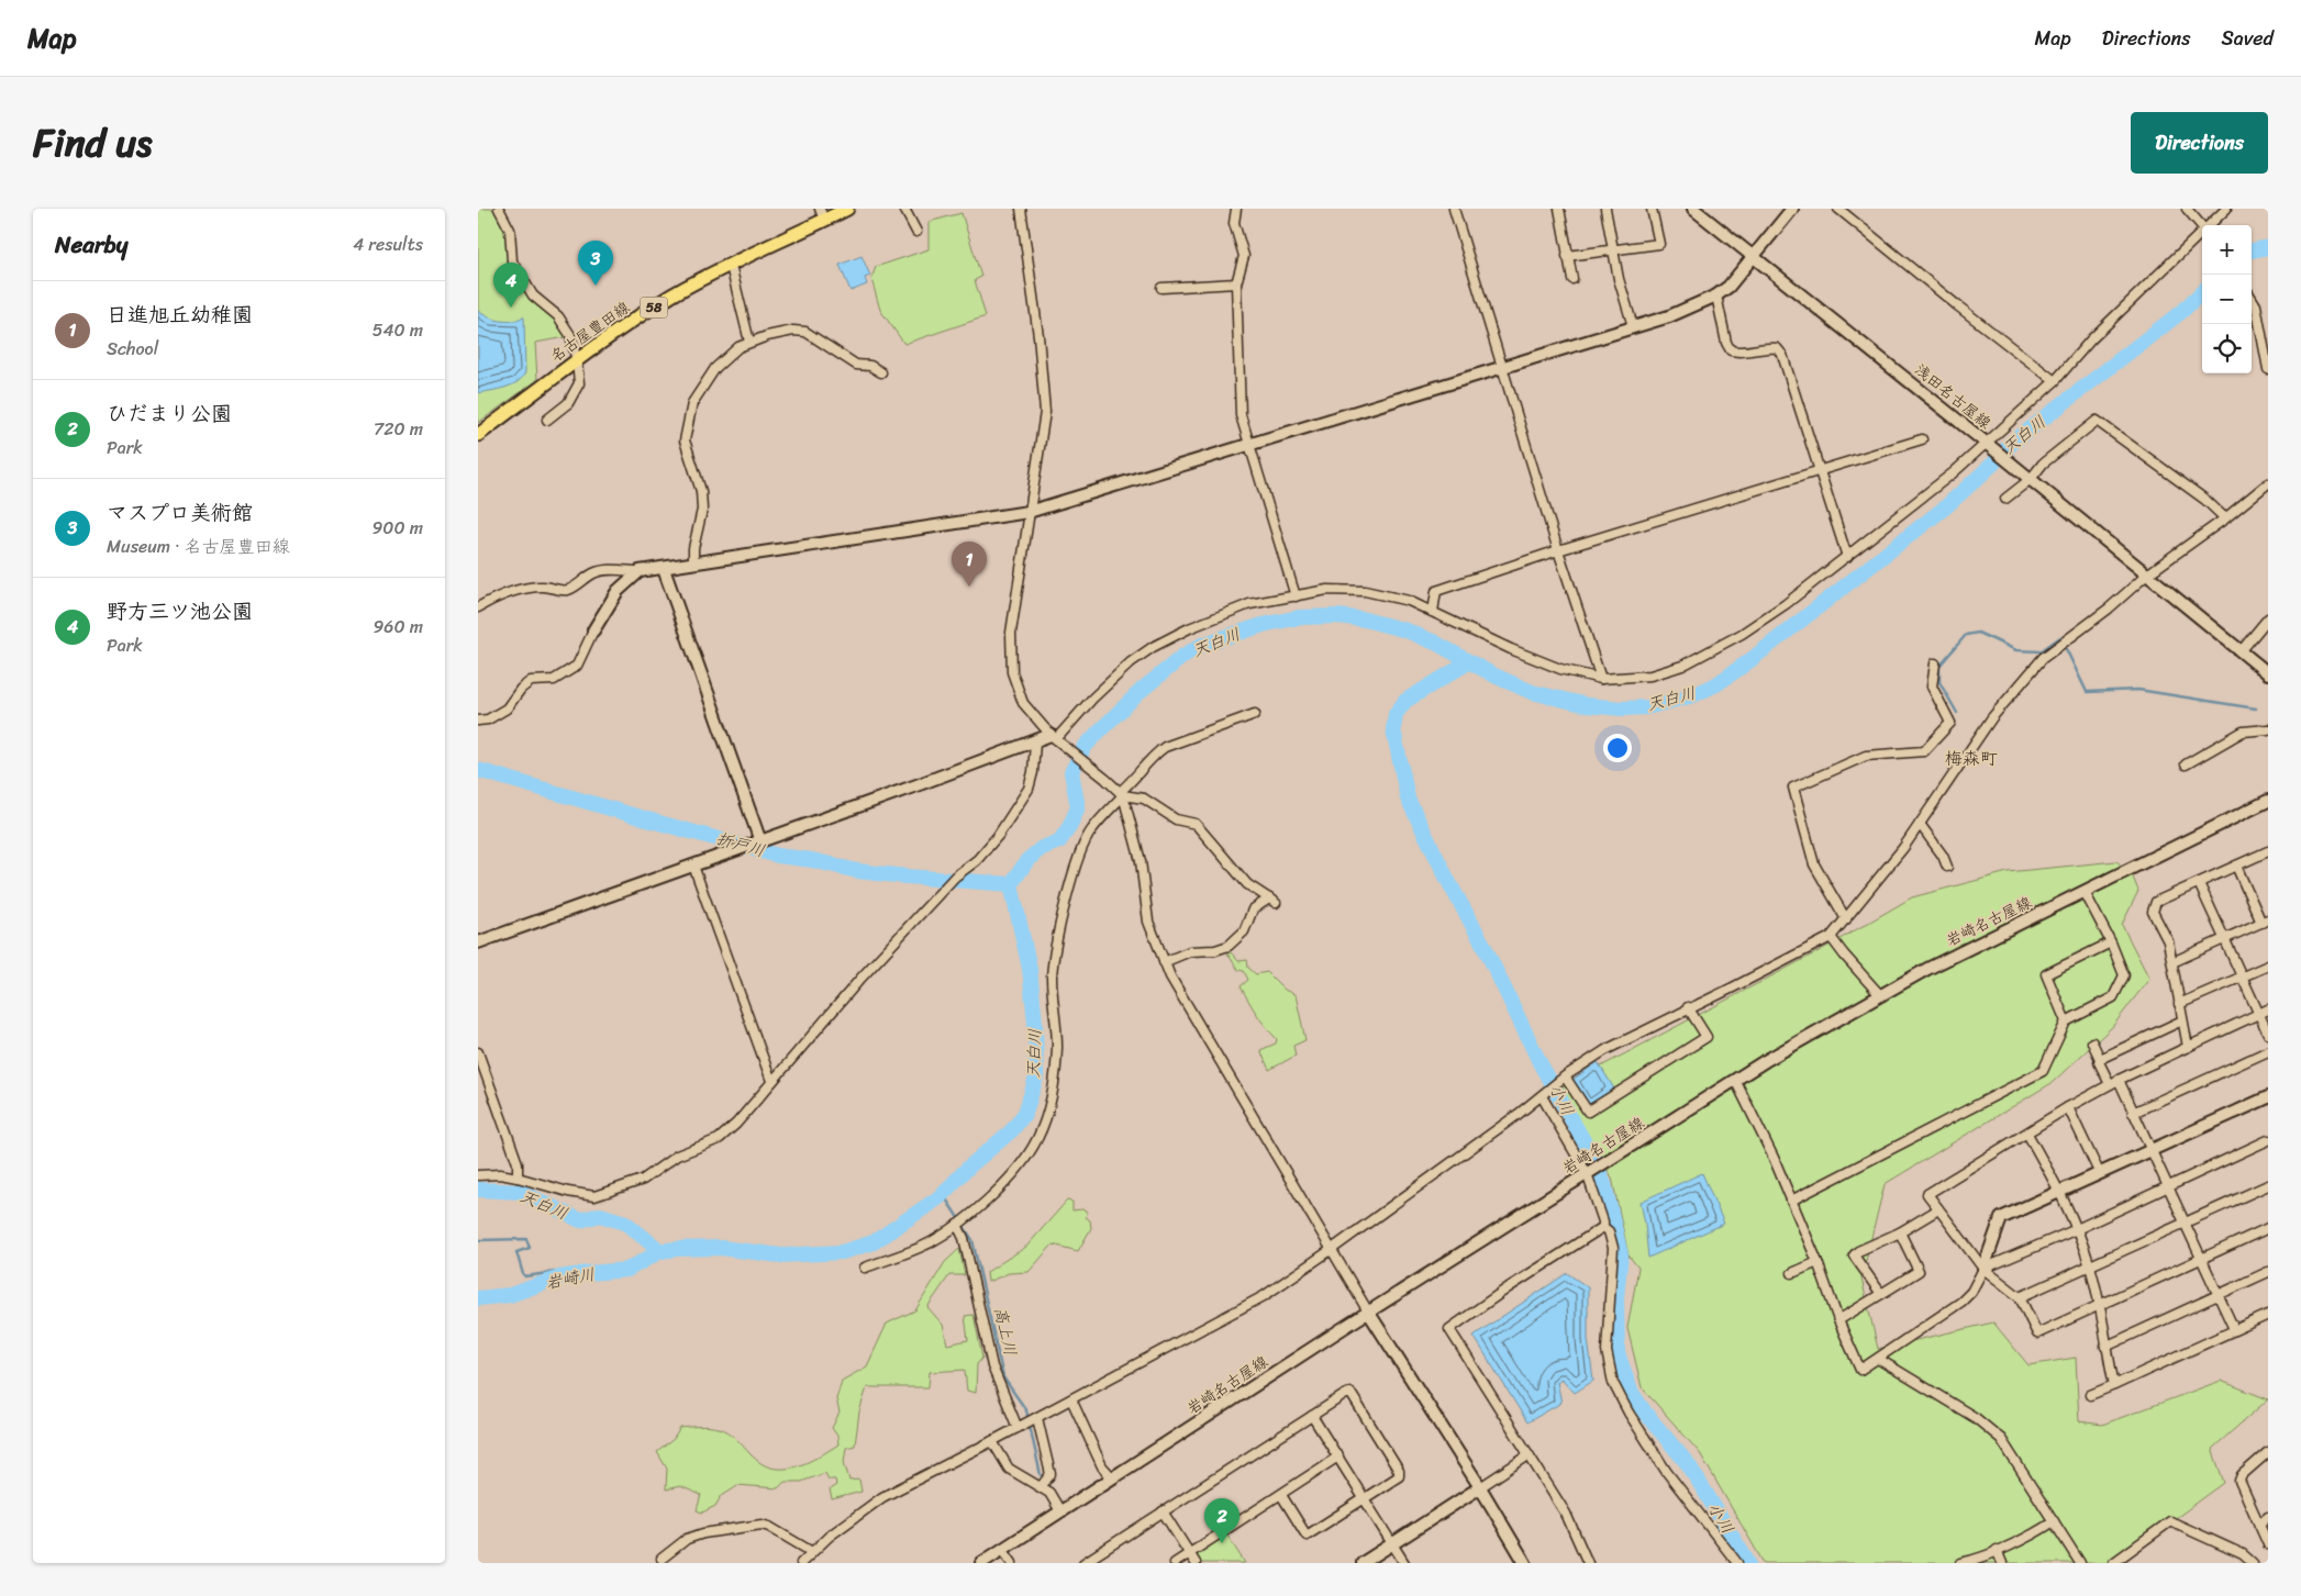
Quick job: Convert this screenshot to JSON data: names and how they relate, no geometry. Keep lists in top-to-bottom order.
{
  "streets": {
    "main road": ["58", "名古屋豊田線"],
    "street": ["浅田名古屋線", "岩崎名古屋線"]
  },
  "districts": ["梅森町"],
  "water": [
    "天白川",
    "折戸川",
    "小川",
    "岩崎川",
    "高上川"
  ],
  "page": {
    "header": "Map",
    "nav": ["Map", "Directions", "Saved"],
    "title": "Find us",
    "buttons": "Directions",
    "heading": ["Nearby", "4 results"],
    "map_buttons": ["+", "−"],
    "pins": [
      "3",
      "4",
      "1",
      "2"
    ],
    "list": [
      {
        "mark": "1",
        "name": "日進旭丘幼稚園",
        "note": "School",
        "value": "540 m"
      },
      {
        "mark": "2",
        "name": "ひだまり公園",
        "note": "Park",
        "value": "720 m"
      },
      {
        "mark": "3",
        "name": "マスプロ美術館",
        "note": "Museum · 名古屋豊田線",
        "value": "900 m"
      },
      {
        "mark": "4",
        "name": "野方三ツ池公園",
        "note": "Park",
        "value": "960 m"
      }
    ]
  }
}
